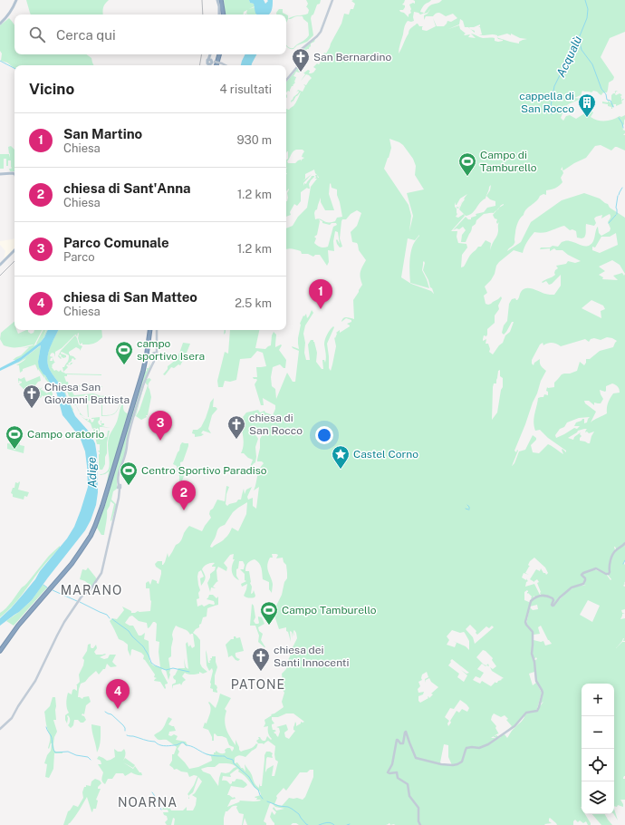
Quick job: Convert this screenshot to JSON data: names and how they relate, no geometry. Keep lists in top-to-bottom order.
{
  "districts": ["MARANO", "PATONE", "NOARNA"],
  "water": ["Acqualù", "Adige"],
  "places": {
    "church": [
      "San Bernardino",
      "Chiesa San Giovanni Battista",
      "chiesa di San Rocco",
      "chiesa dei Santi Innocenti"
    ],
    "building": ["cappella di San Rocco"],
    "sports": [
      "Campo di Tamburello",
      "campo sportivo Isera",
      "Campo oratorio",
      "Centro Sportivo Paradiso",
      "Campo Tamburello"
    ],
    "place": ["Castel Corno"]
  },
  "page": {
    "search": "Cerca qui",
    "heading": ["Vicino", "4 risultati"],
    "list": [
      {
        "mark": "1",
        "name": "San Martino",
        "note": "Chiesa",
        "value": "930 m"
      },
      {
        "mark": "2",
        "name": "chiesa di Sant'Anna",
        "note": "Chiesa",
        "value": "1.2 km"
      },
      {
        "mark": "3",
        "name": "Parco Comunale",
        "note": "Parco",
        "value": "1.2 km"
      },
      {
        "mark": "4",
        "name": "chiesa di San Matteo",
        "note": "Chiesa",
        "value": "2.5 km"
      }
    ],
    "pins": [
      "1",
      "3",
      "2",
      "4"
    ],
    "map_buttons": ["+", "−"]
  }
}
